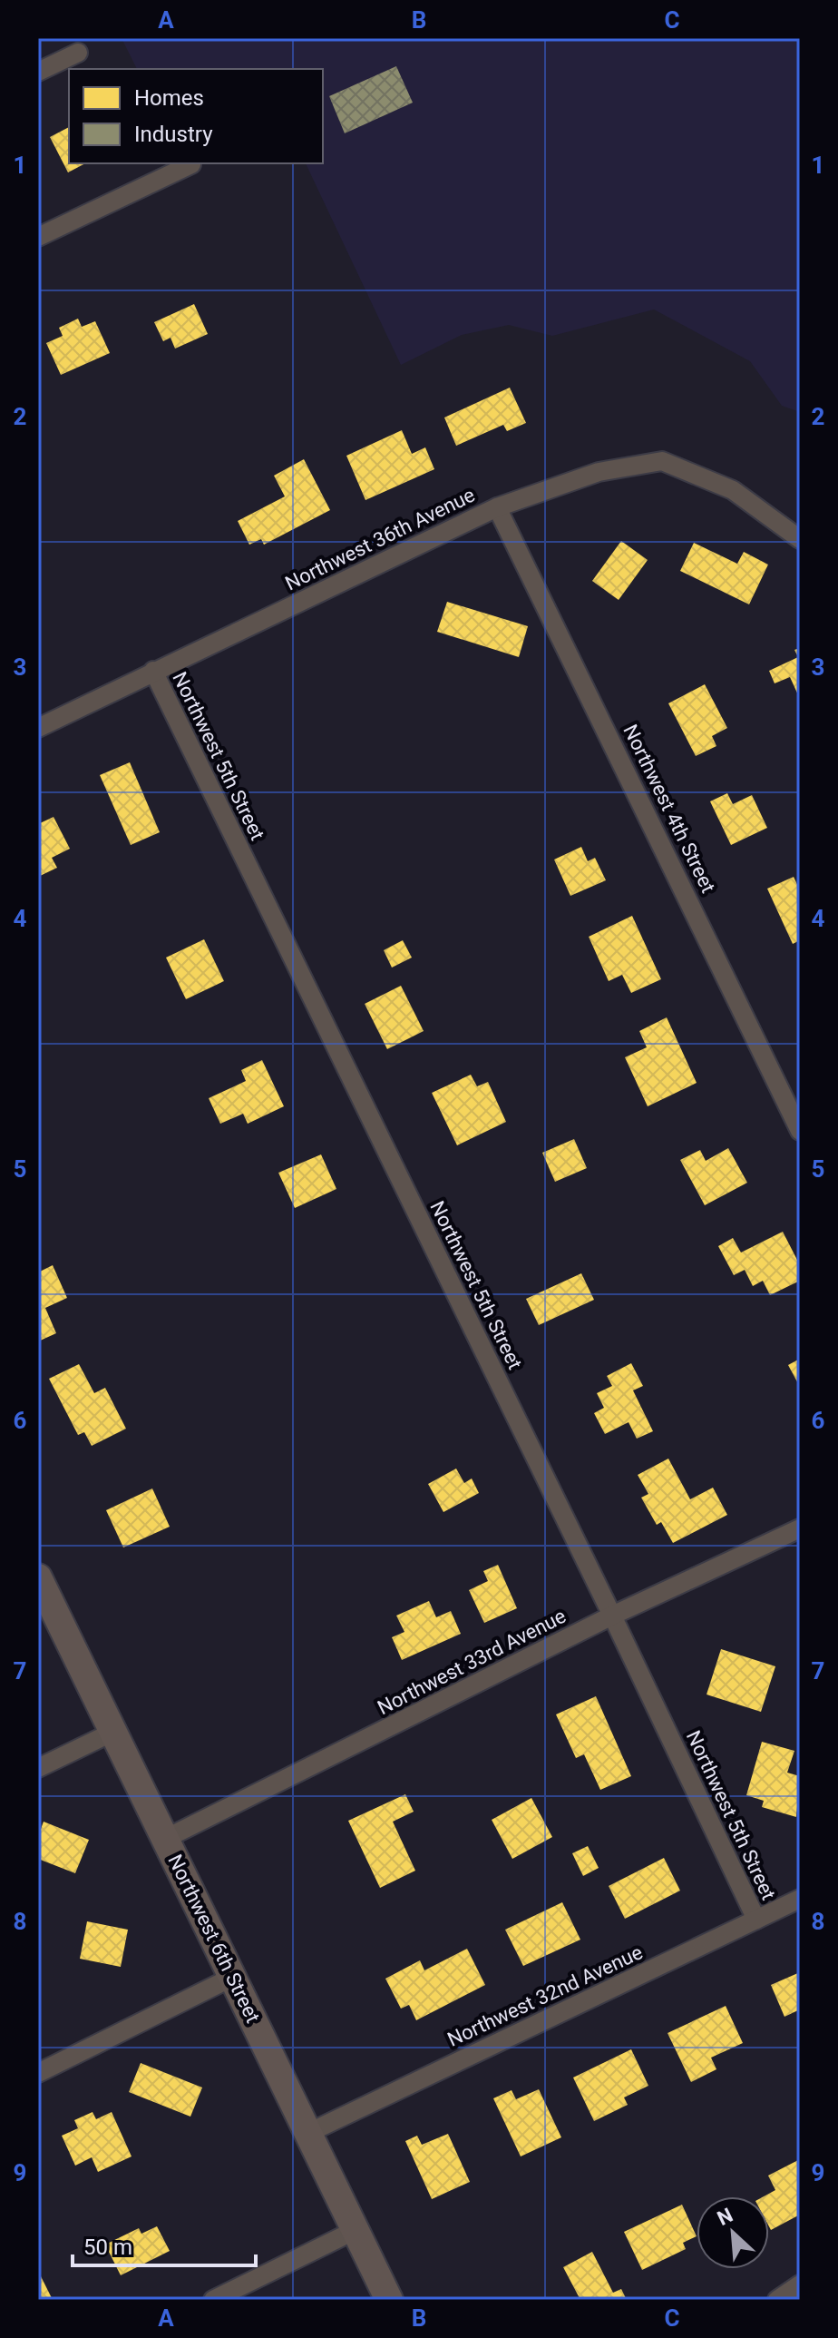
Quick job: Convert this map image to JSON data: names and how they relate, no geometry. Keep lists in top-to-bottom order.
{
  "streets": {
    "main road": ["Northwest 6th Street"],
    "street": [
      "Northwest 36th Avenue",
      "Northwest 5th Street",
      "Northwest 4th Street",
      "Northwest 33rd Avenue",
      "Northwest 32nd Avenue"
    ]
  },
  "crossings": [
    ["Northwest 36th Avenue", "Northwest 5th Street"],
    ["Northwest 36th Avenue", "Northwest 4th Street"],
    ["Northwest 5th Street", "Northwest 33rd Avenue"],
    ["Northwest 5th Street", "Northwest 32nd Avenue"],
    ["Northwest 33rd Avenue", "Northwest 6th Street"],
    ["Northwest 6th Street", "Northwest 32nd Avenue"]
  ],
  "legend": ["Homes", "Industry"],
  "scale_bar": "50 m",
  "north": "top left",
  "grid": {
    "columns": ["A", "B", "C"],
    "rows": [
      "1",
      "2",
      "3",
      "4",
      "5",
      "6",
      "7",
      "8",
      "9"
    ]
  }
}
